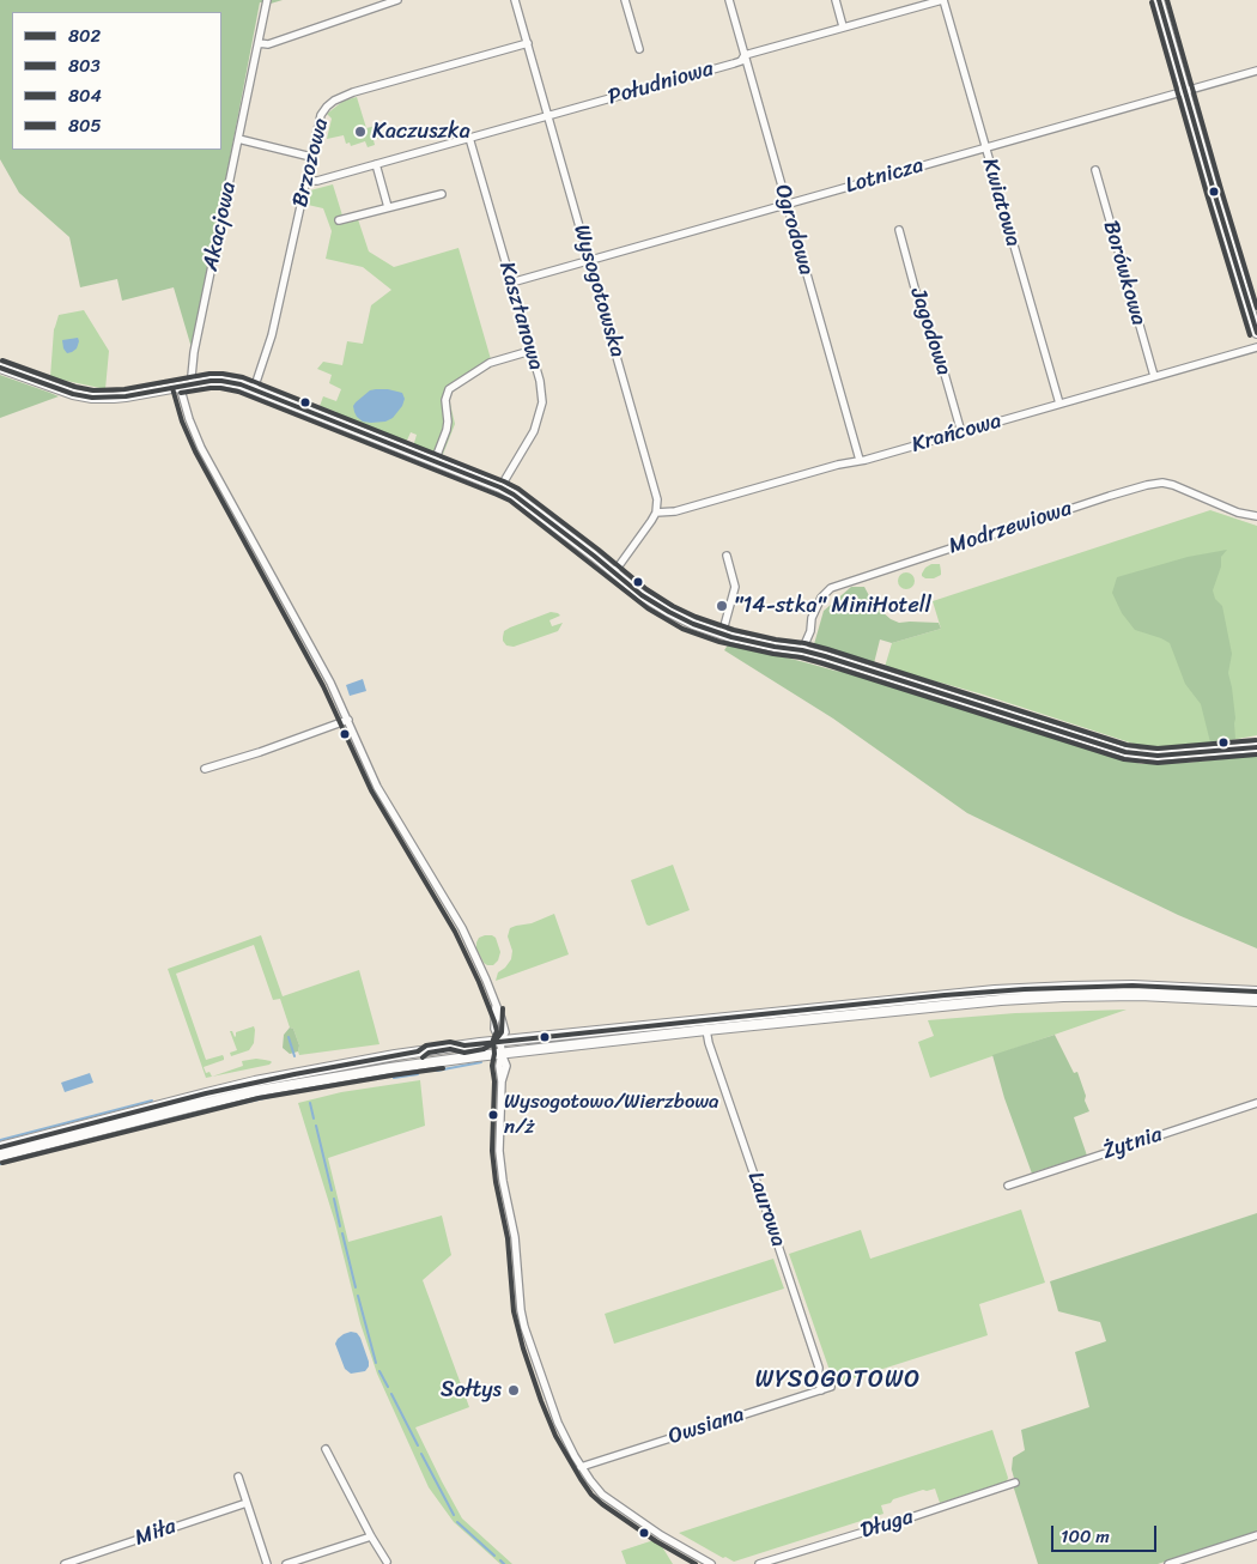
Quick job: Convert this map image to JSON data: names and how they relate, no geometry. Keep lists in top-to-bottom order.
{
  "streets": {
    "street": [
      "Południowa",
      "Brzozowa",
      "Lotnicza",
      "Kwiatowa",
      "Akacjowa",
      "Ogrodowa",
      "Borówkowa",
      "Wysogotowska",
      "Kasztanowa",
      "Jagodowa",
      "Krańcowa",
      "Modrzewiowa",
      "Żytnia",
      "Laurowa",
      "Owsiana",
      "Długa",
      "Miła"
    ]
  },
  "crossings": [
    ["Południowa", "Brzozowa"],
    ["Południowa", "Kwiatowa"],
    ["Południowa", "Ogrodowa"],
    ["Południowa", "Wysogotowska"],
    ["Południowa", "Kasztanowa"],
    ["Brzozowa", "Wysogotowska"],
    ["Lotnicza", "Kwiatowa"],
    ["Lotnicza", "Ogrodowa"],
    ["Lotnicza", "Wysogotowska"],
    ["Lotnicza", "Kasztanowa"],
    ["Kwiatowa", "Krańcowa"],
    ["Ogrodowa", "Krańcowa"],
    ["Borówkowa", "Krańcowa"],
    ["Wysogotowska", "Krańcowa"],
    ["Jagodowa", "Krańcowa"],
    ["Laurowa", "Owsiana"]
  ],
  "districts": ["WYSOGOTOWO"],
  "places": [
    "Kaczuszka",
    "\"14-stka\" MiniHotell",
    "Wysogotowo/Wierzbowa n/ż",
    "Sołtys"
  ],
  "lines": [
    "transit line 802",
    "transit line 804",
    "transit line 803",
    "transit line 805"
  ],
  "legend": [
    "802",
    "803",
    "804",
    "805"
  ],
  "scale_bar": "100 m"
}
